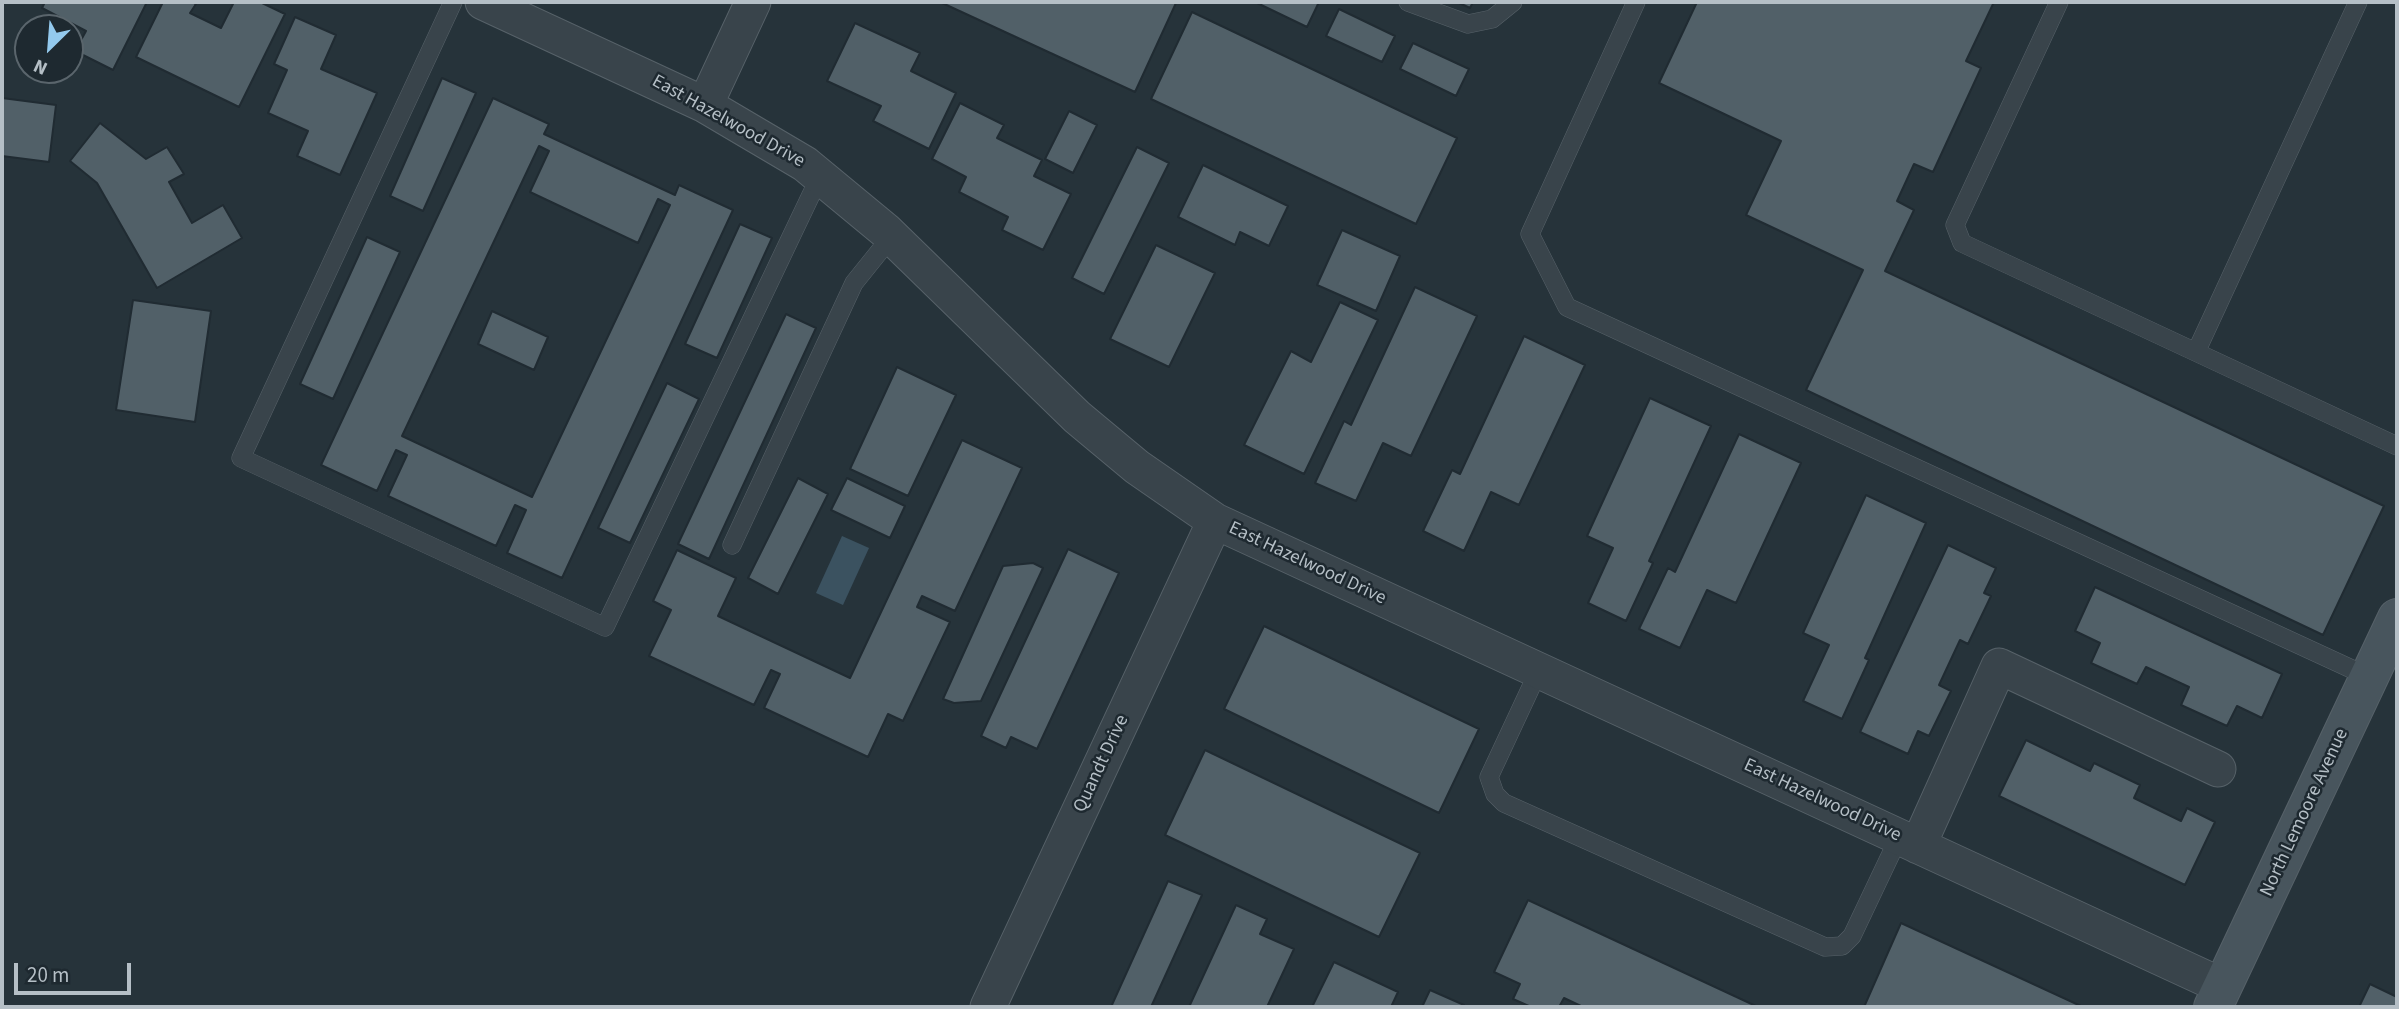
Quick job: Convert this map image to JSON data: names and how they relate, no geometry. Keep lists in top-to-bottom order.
{
  "streets": {
    "main road": ["North Lemoore Avenue"],
    "street": ["East Hazelwood Drive", "Quandt Drive"]
  },
  "crossings": [
    ["East Hazelwood Drive", "Quandt Drive"],
    ["East Hazelwood Drive", "North Lemoore Avenue"]
  ],
  "scale_bar": "20 m",
  "north": "bottom left"
}
